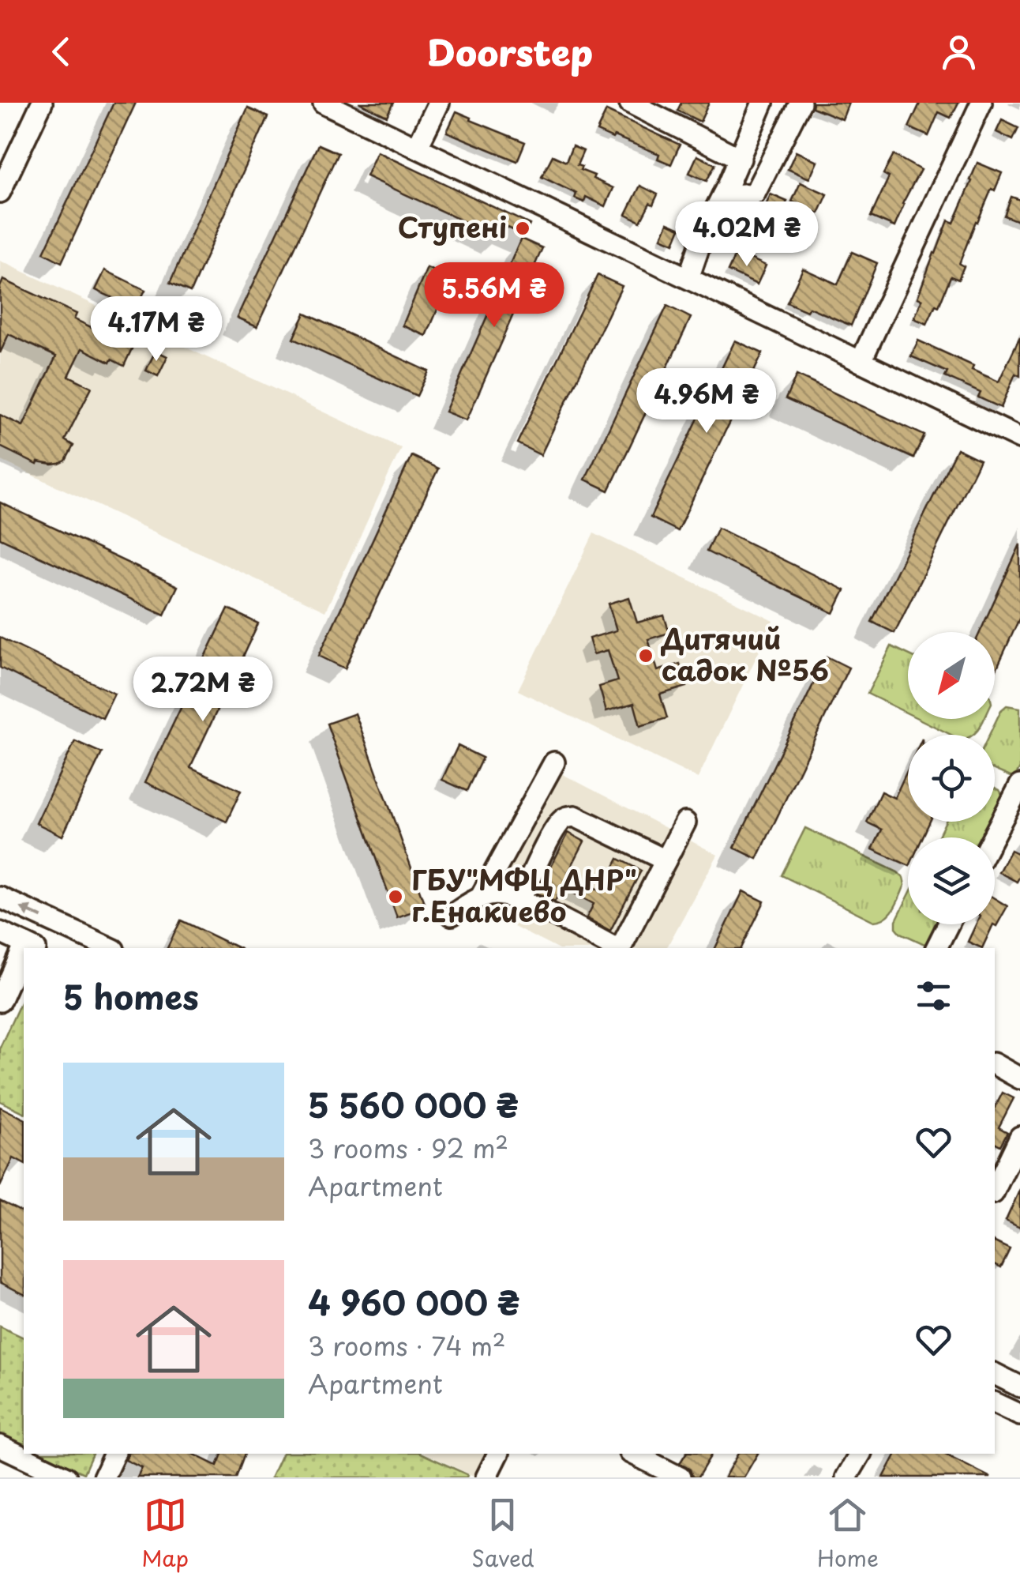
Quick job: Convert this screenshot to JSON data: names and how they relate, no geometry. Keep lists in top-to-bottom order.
{
  "places": ["Ступені", "Дитячий садок №56", "ГБУ\"МФЦ ДНР\" г.Енакиево"],
  "north": "bottom left",
  "page": {
    "header": "Doorstep",
    "price": [
      "4.02M ₴",
      "5.56M ₴",
      "4.17M ₴",
      "4.96M ₴",
      "2.72M ₴"
    ],
    "heading": "5 homes",
    "list": [
      {
        "name": "5 560 000 ₴",
        "note": "3 rooms · 92 m² · Apartment"
      },
      {
        "name": "4 960 000 ₴",
        "note": "3 rooms · 74 m² · Apartment"
      }
    ],
    "tabs": ["Map", "Saved", "Home"]
  }
}
